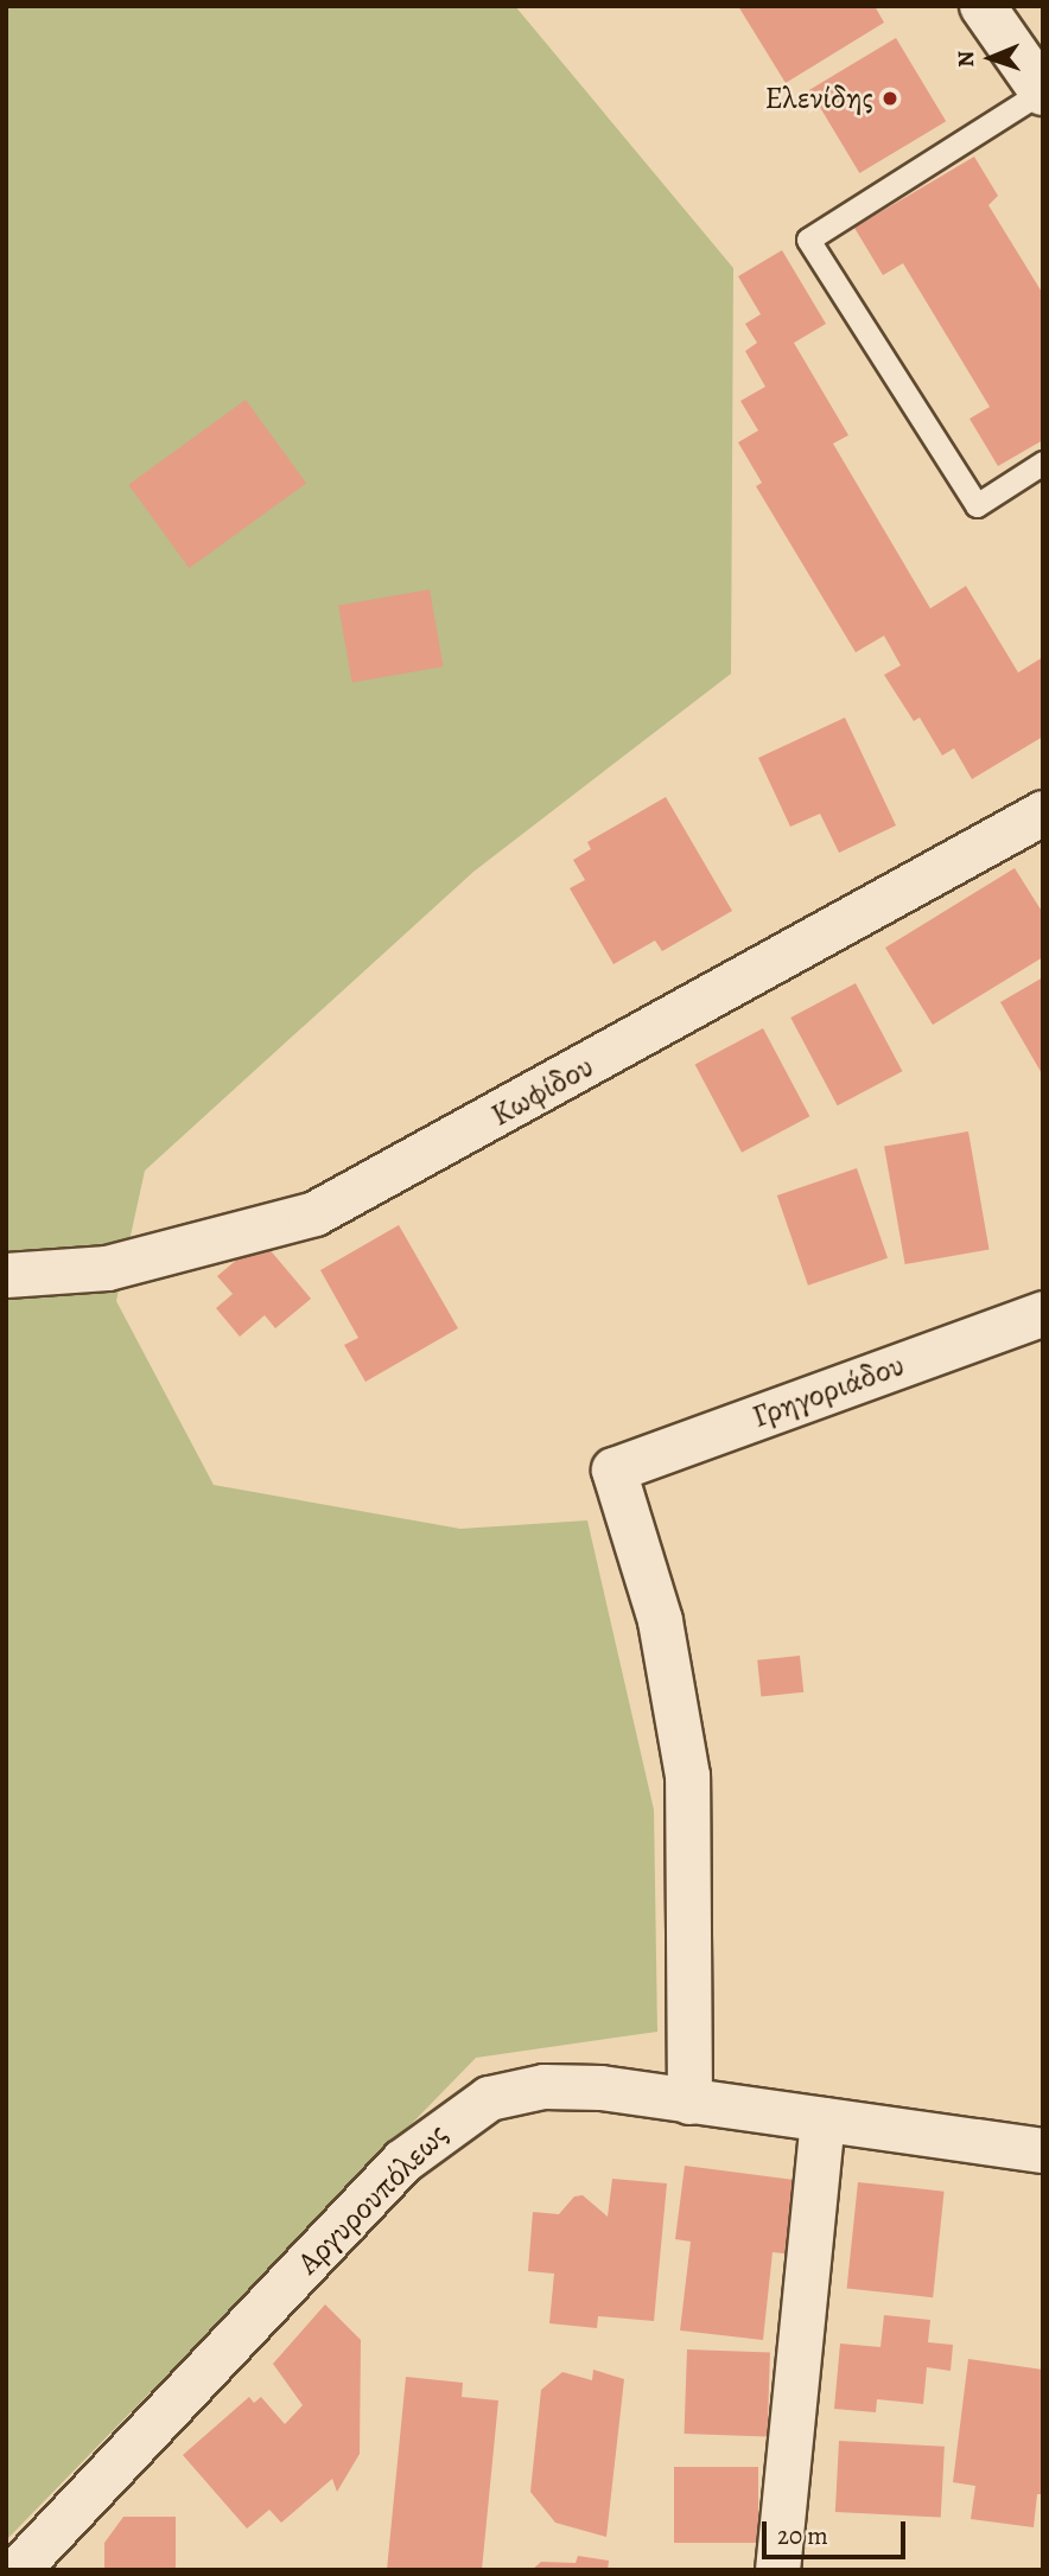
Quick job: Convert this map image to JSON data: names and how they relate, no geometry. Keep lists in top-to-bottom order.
{
  "streets": {
    "street": ["Κωφίδου", "Γρηγοριάδου", "Αργυρουπόλεως"]
  },
  "crossings": [
    ["Γρηγοριάδου", "Αργυρουπόλεως"]
  ],
  "places": ["Ελενίδης"],
  "scale_bar": "20 m",
  "north": "left"
}
